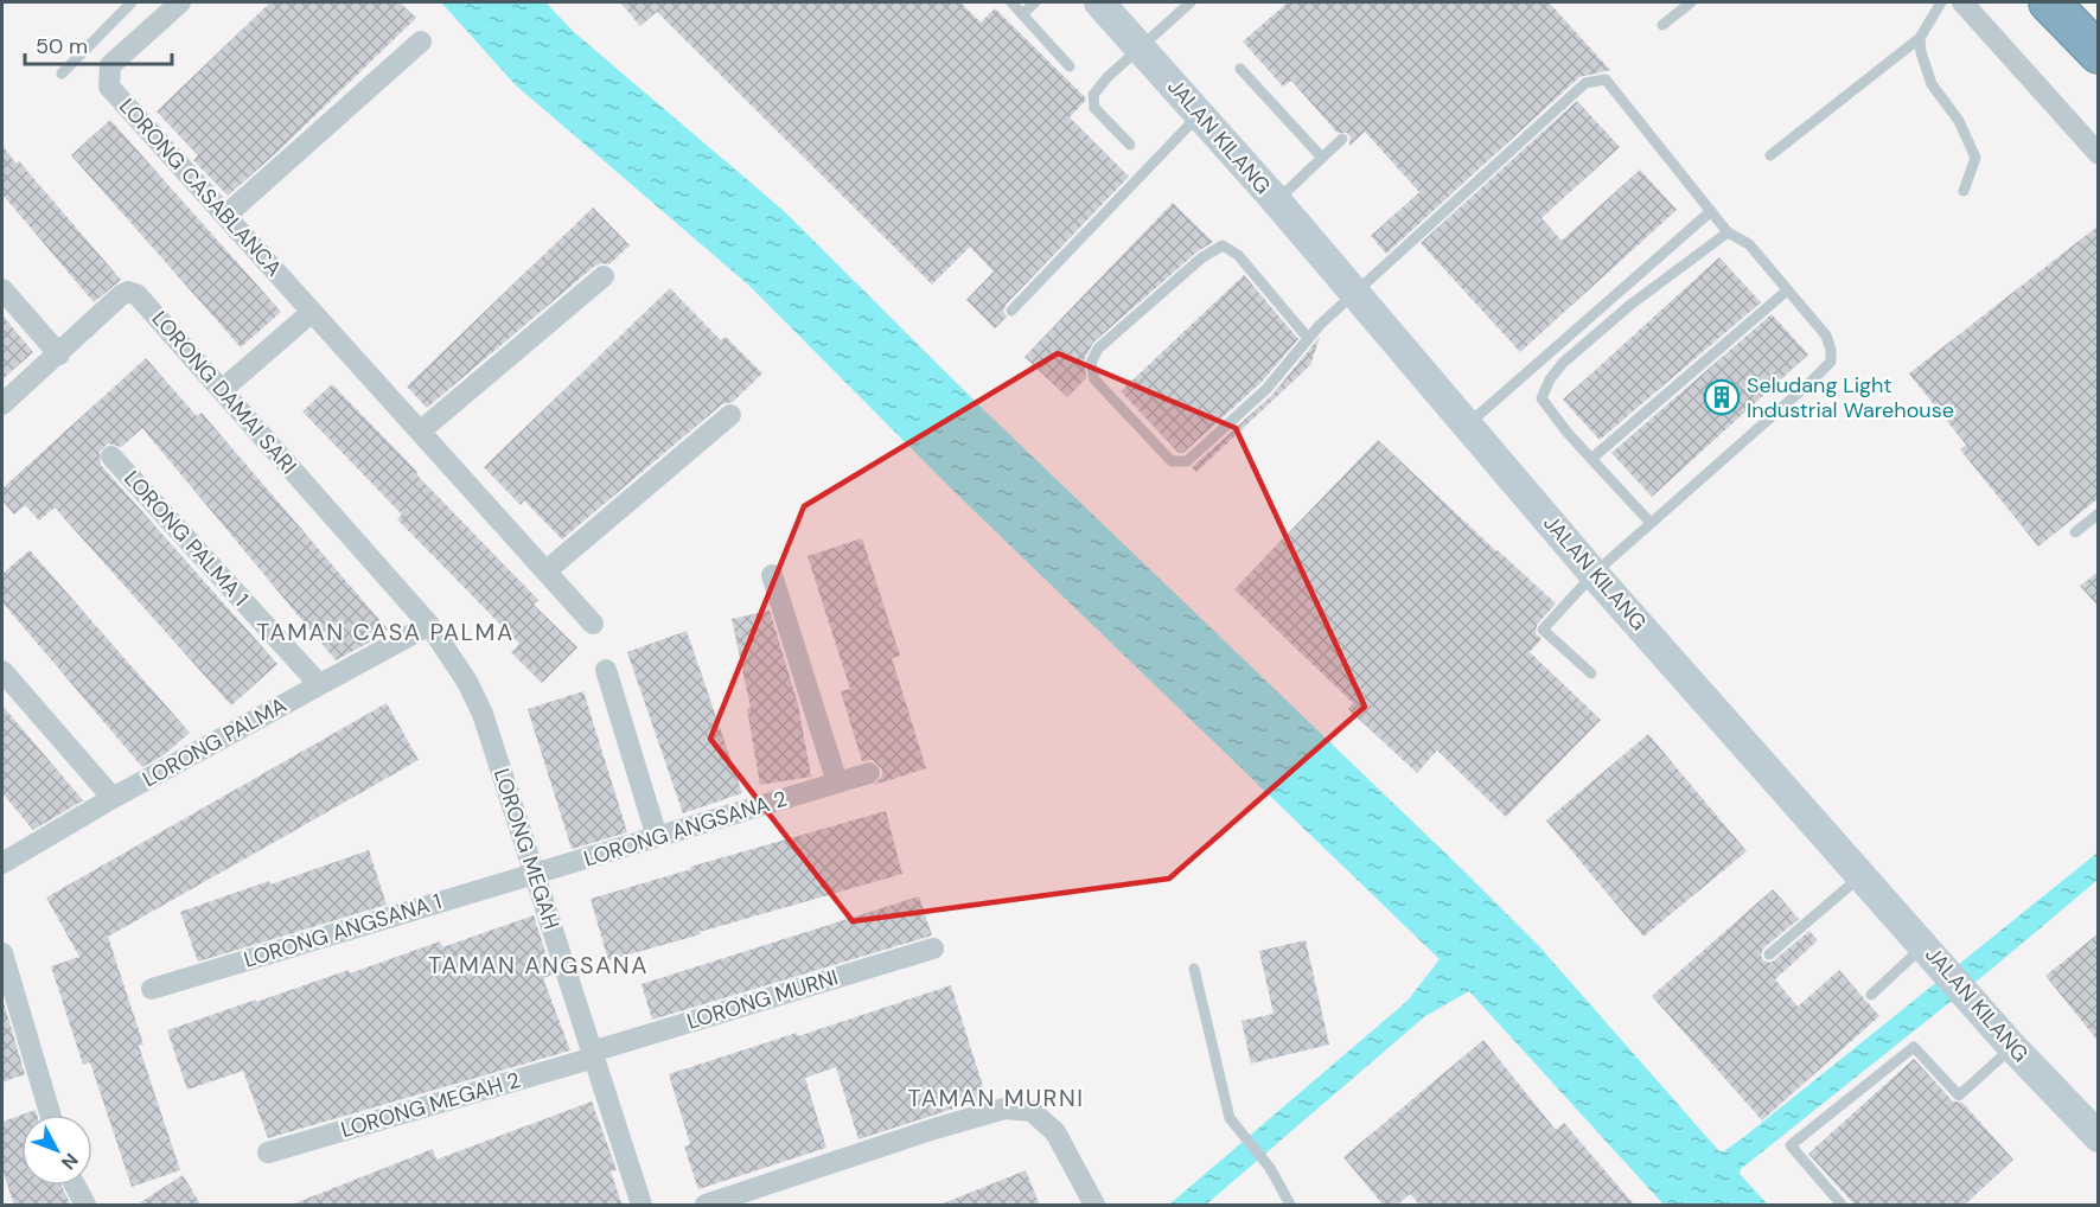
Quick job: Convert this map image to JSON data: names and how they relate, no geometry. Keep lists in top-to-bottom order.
{
  "streets": {
    "street": [
      "JALAN KILANG",
      "LORONG CASABLANCA",
      "LORONG DAMAI SARI",
      "LORONG PALMA 1",
      "LORONG PALMA",
      "LORONG ANGSANA 2",
      "LORONG MEGAH",
      "LORONG ANGSANA 1",
      "LORONG MURNI",
      "LORONG MEGAH 2"
    ]
  },
  "crossings": [
    ["LORONG DAMAI SARI", "LORONG PALMA"],
    ["LORONG DAMAI SARI", "LORONG MEGAH"],
    ["LORONG PALMA 1", "LORONG PALMA"],
    ["LORONG PALMA", "LORONG MEGAH"],
    ["LORONG ANGSANA 2", "LORONG MEGAH"],
    ["LORONG ANGSANA 2", "LORONG ANGSANA 1"],
    ["LORONG MEGAH", "LORONG ANGSANA 1"],
    ["LORONG MEGAH", "LORONG MURNI"],
    ["LORONG MEGAH", "LORONG MEGAH 2"],
    ["LORONG MURNI", "LORONG MEGAH 2"]
  ],
  "districts": ["TAMAN CASA PALMA", "TAMAN ANGSANA", "TAMAN MURNI"],
  "places": {
    "building": ["Seludang Light Industrial Warehouse"]
  },
  "scale_bar": "50 m",
  "north": "bottom right"
}
